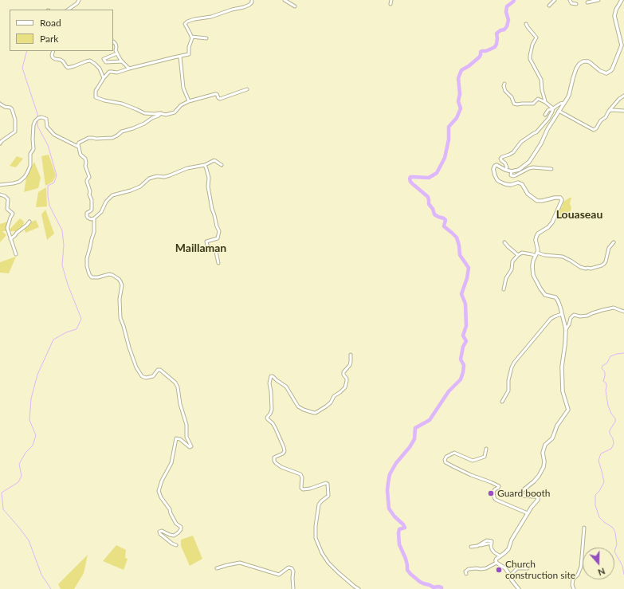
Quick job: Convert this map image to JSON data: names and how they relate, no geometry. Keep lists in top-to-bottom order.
{
  "districts": ["Louaseau", "Maillaman"],
  "places": ["Guard booth", "Church construction site"],
  "legend": ["Road", "Park"],
  "north": "bottom"
}
